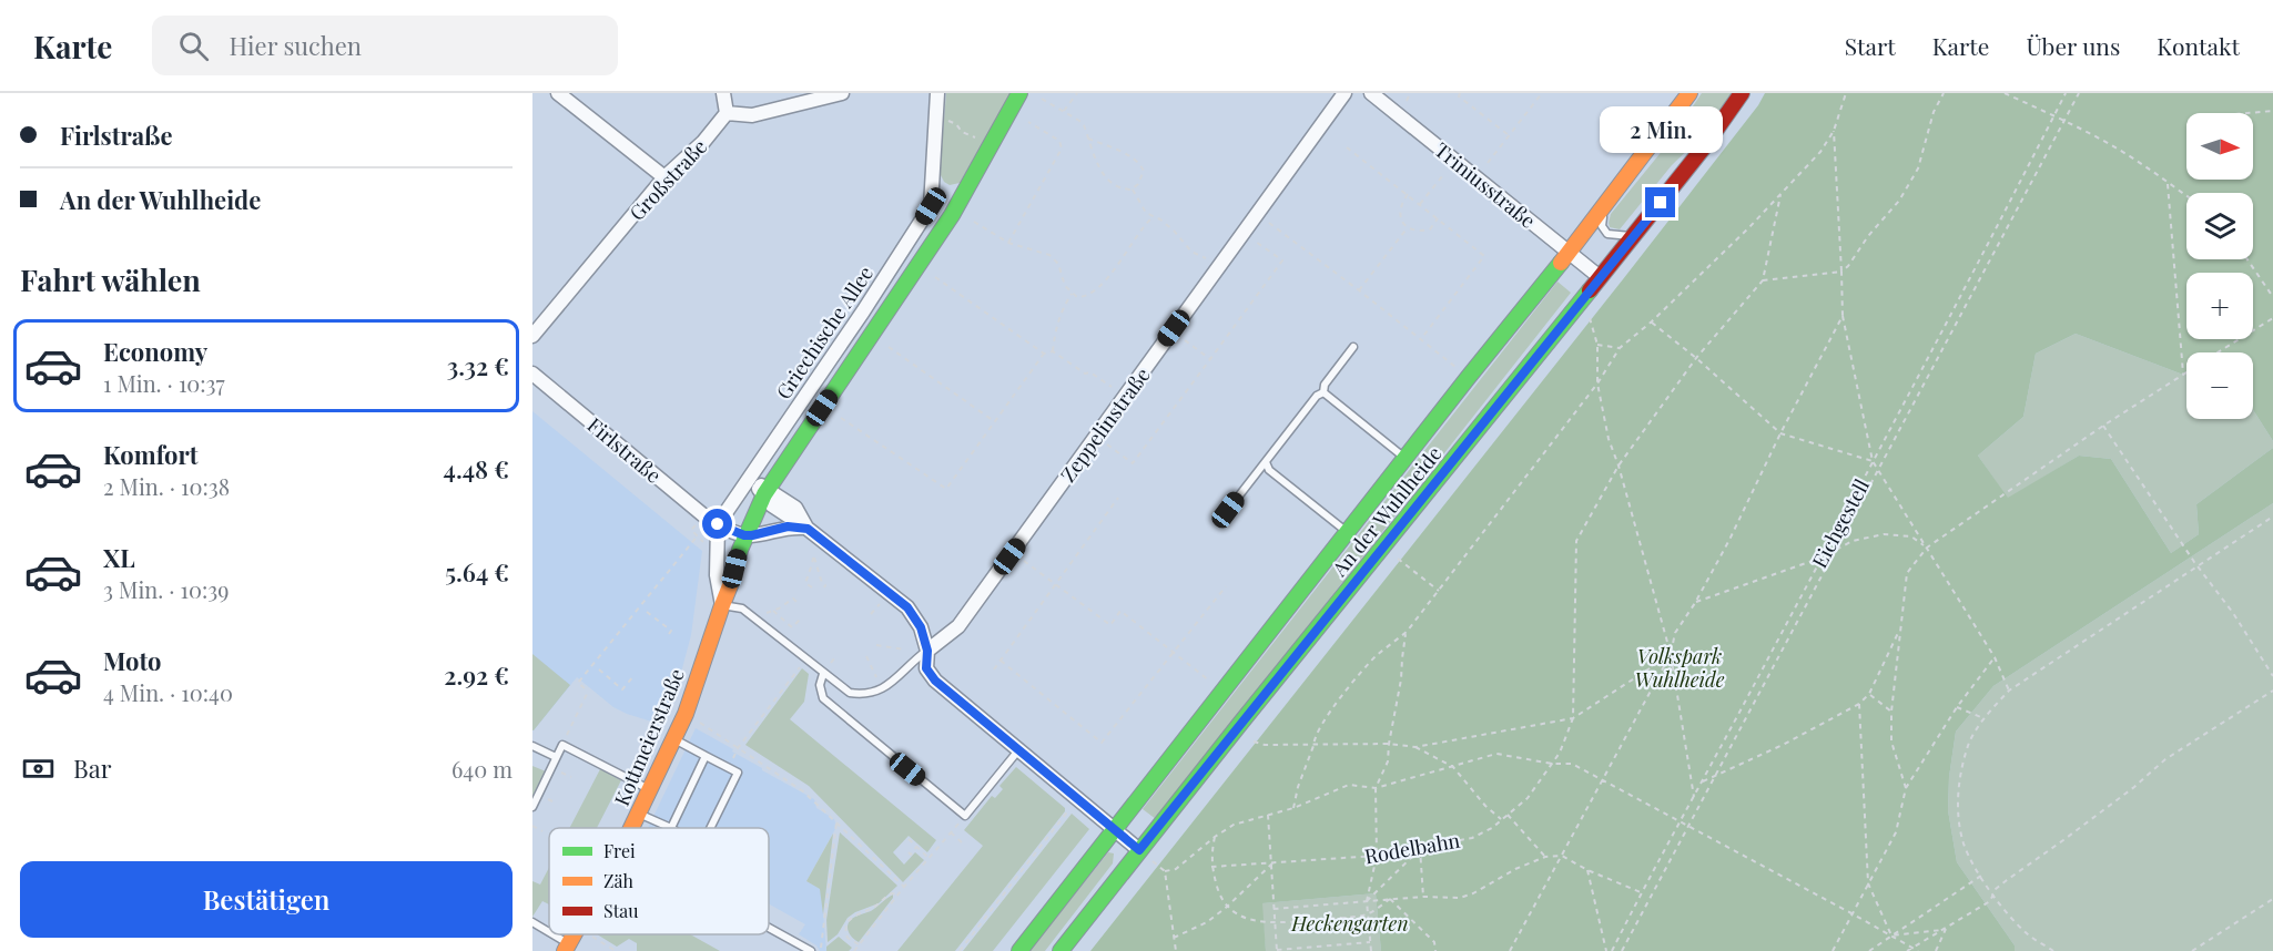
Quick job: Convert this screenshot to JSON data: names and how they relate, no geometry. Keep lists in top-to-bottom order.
{
  "streets": {
    "main road": ["Griechische Allee", "An der Wuhlheide", "Kottmeierstraße"],
    "street": [
      "Großstraße",
      "Triniusstraße",
      "Zeppelinstraße",
      "Firlstraße"
    ],
    "path": ["Eichgestell", "Rodelbahn"]
  },
  "crossings": [
    ["Triniusstraße", "An der Wuhlheide"],
    ["Griechische Allee", "Kottmeierstraße"],
    ["Firlstraße", "Kottmeierstraße"]
  ],
  "parks": ["Volkspark Wuhlheide", "Heckengarten"],
  "legend": ["Frei", "Zäh", "Stau"],
  "north": "right",
  "page": {
    "header": "Karte",
    "search": "Hier suchen",
    "nav": [
      "Start",
      "Karte",
      "Über uns",
      "Kontakt"
    ],
    "banner": ["Firlstraße", "An der Wuhlheide"],
    "bubble": "2 Min.",
    "map_buttons": ["+", "−"],
    "heading": "Fahrt wählen",
    "list": [
      {
        "name": "Economy",
        "note": "1 Min. · 10:37",
        "value": "3.32 €"
      },
      {
        "name": "Komfort",
        "note": "2 Min. · 10:38",
        "value": "4.48 €"
      },
      {
        "name": "XL",
        "note": "3 Min. · 10:39",
        "value": "5.64 €"
      },
      {
        "name": "Moto",
        "note": "4 Min. · 10:40",
        "value": "2.92 €"
      }
    ],
    "pay": ["Bar", "640 m"],
    "buttons": "Bestätigen"
  }
}
